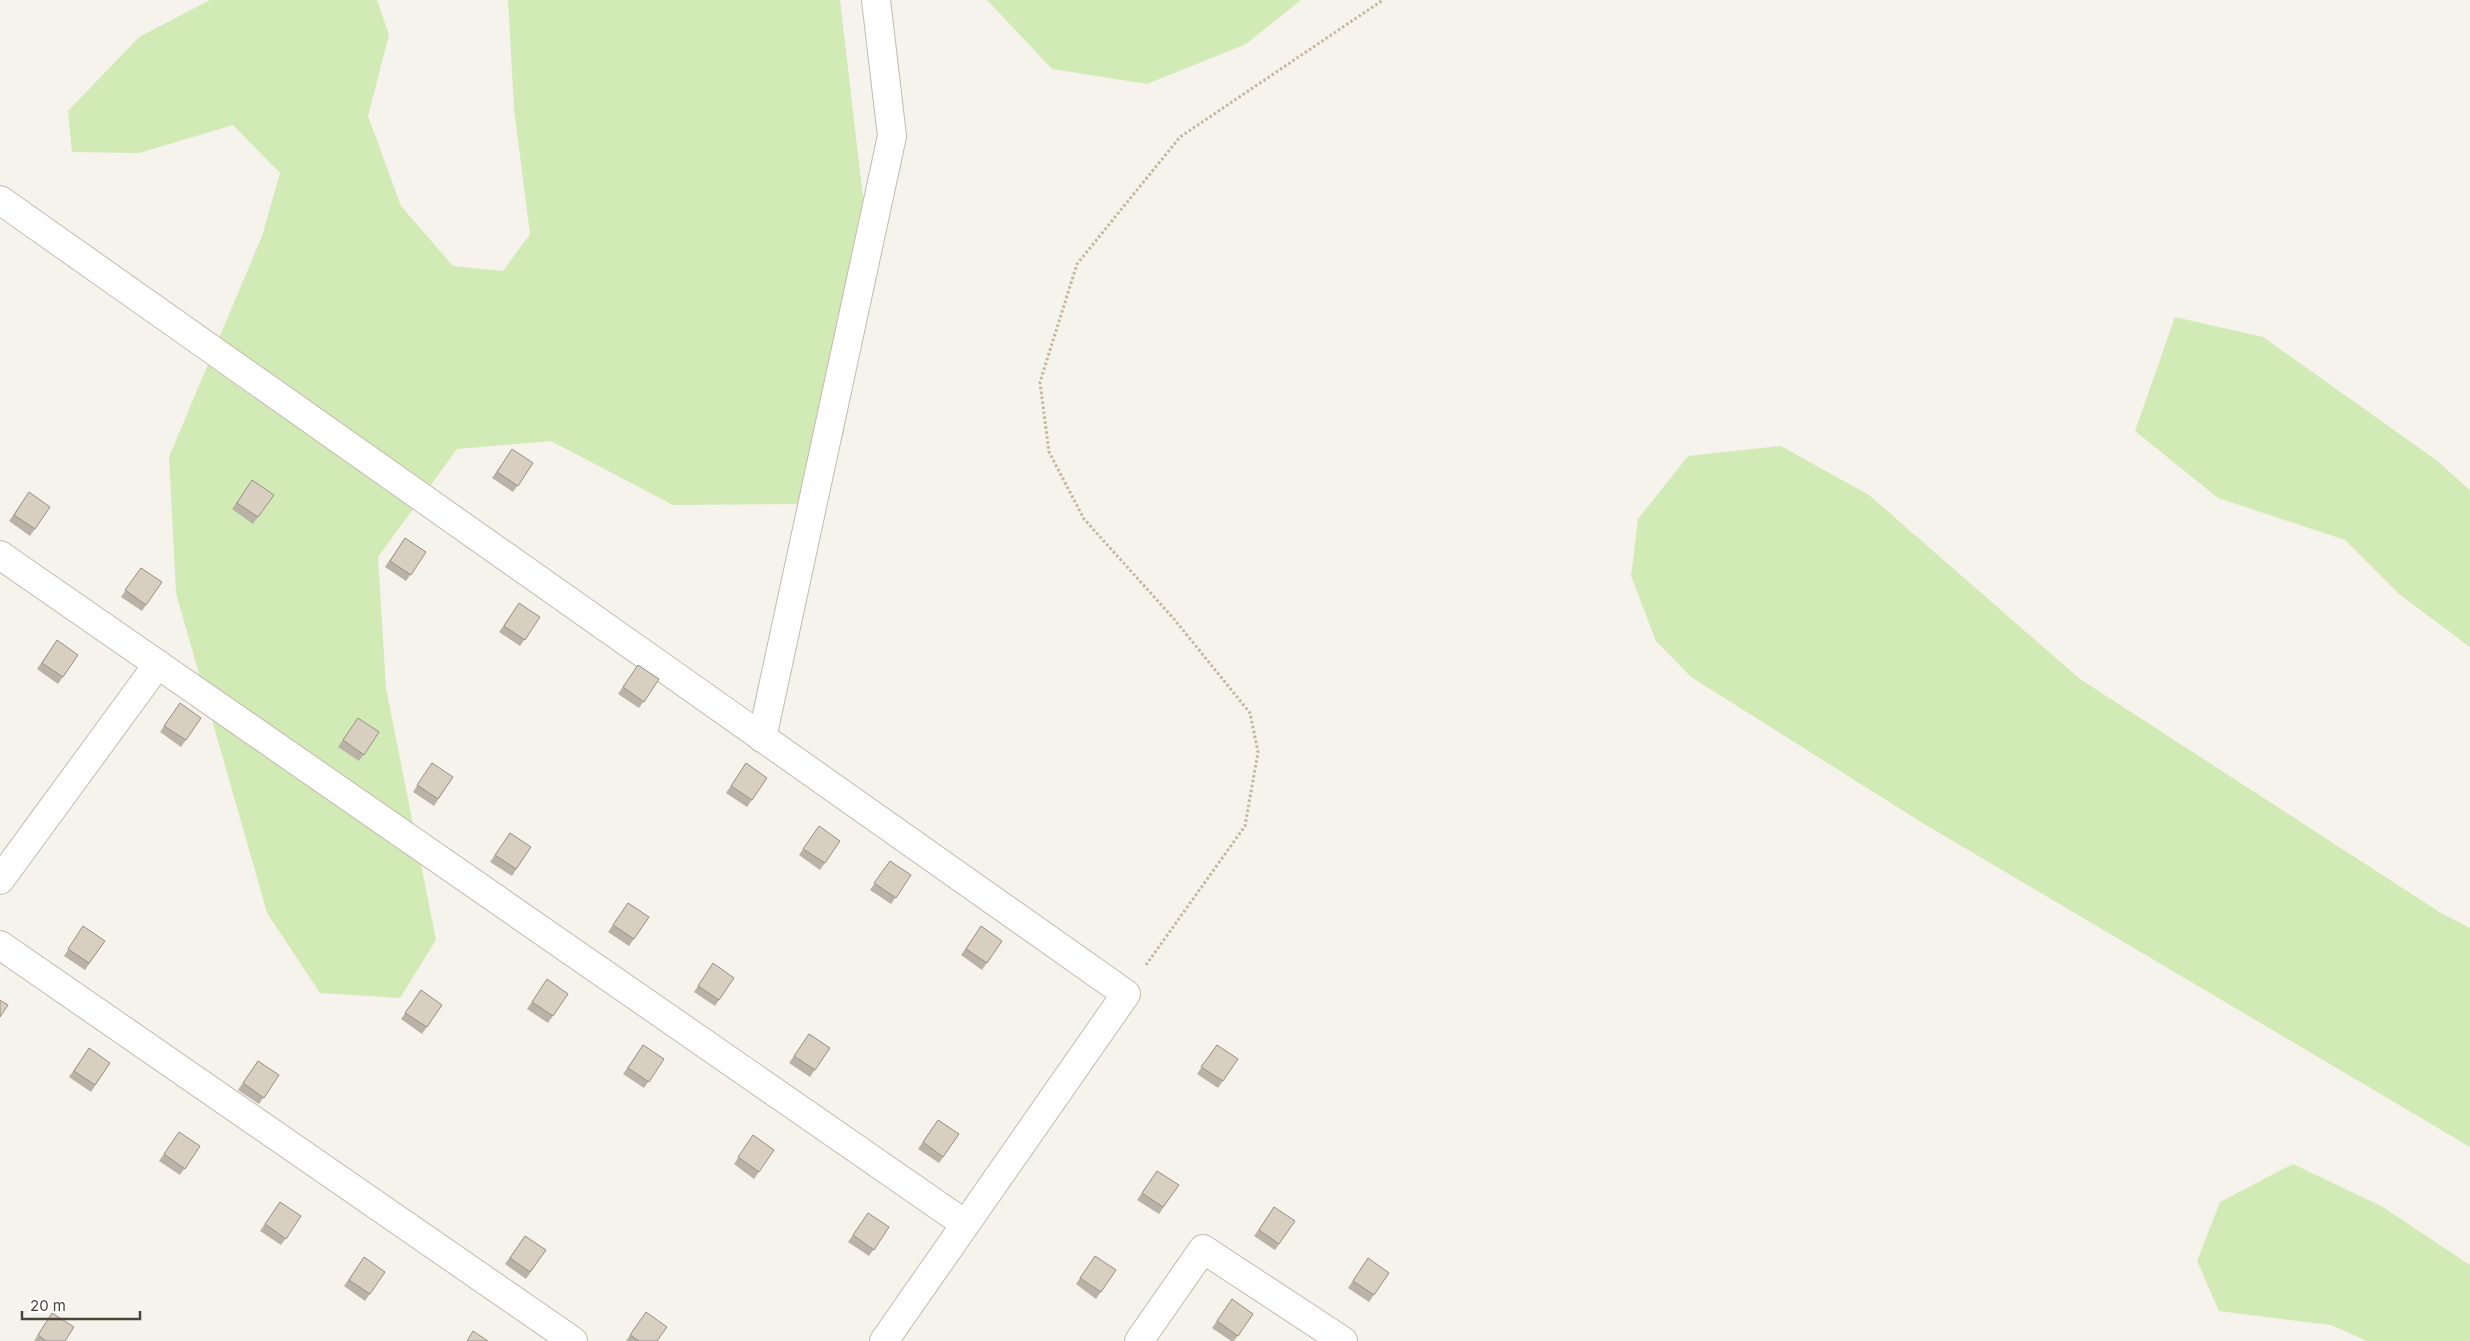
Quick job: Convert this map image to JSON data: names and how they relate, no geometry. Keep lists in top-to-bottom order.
{
  "scale_bar": "20 m"
}
